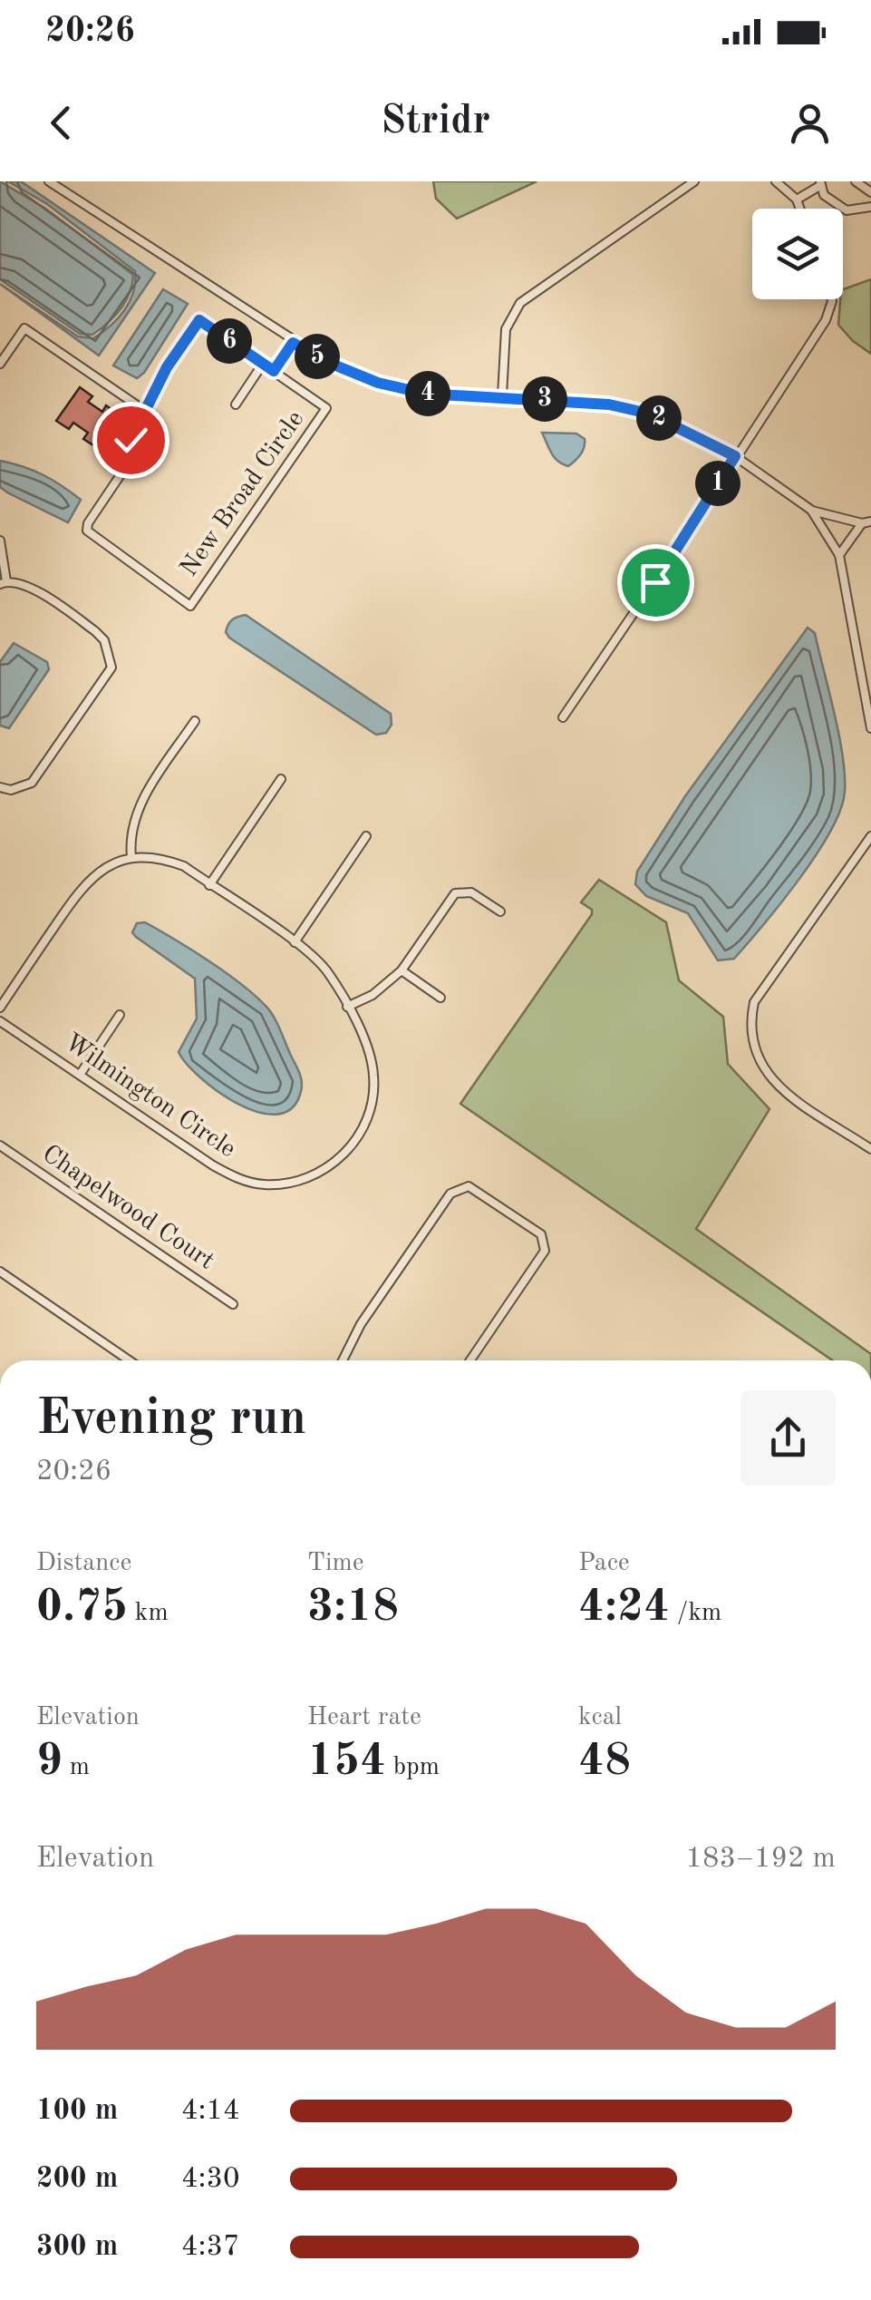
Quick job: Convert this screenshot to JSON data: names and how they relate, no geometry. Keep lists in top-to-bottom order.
{
  "streets": {
    "street": ["New Broad Circle", "Wilmington Circle", "Chapelwood Court"]
  },
  "page": {
    "status": "20:26",
    "header": "Stridr",
    "pins": [
      "6",
      "5",
      "4",
      "3",
      "2",
      "1"
    ],
    "heading": ["Evening run", "20:26"],
    "stats": [
      ["Distance", "0.75 km"],
      ["Time", "3:18"],
      ["Pace", "4:24 /km"],
      ["Elevation", "9 m"],
      ["Heart rate", "154 bpm"],
      ["kcal", "48"]
    ],
    "chart": ["Elevation", "183–192 m"],
    "list": [
      {
        "name": "100 m",
        "note": "4:14"
      },
      {
        "name": "200 m",
        "note": "4:30"
      },
      {
        "name": "300 m",
        "note": "4:37"
      }
    ]
  }
}
